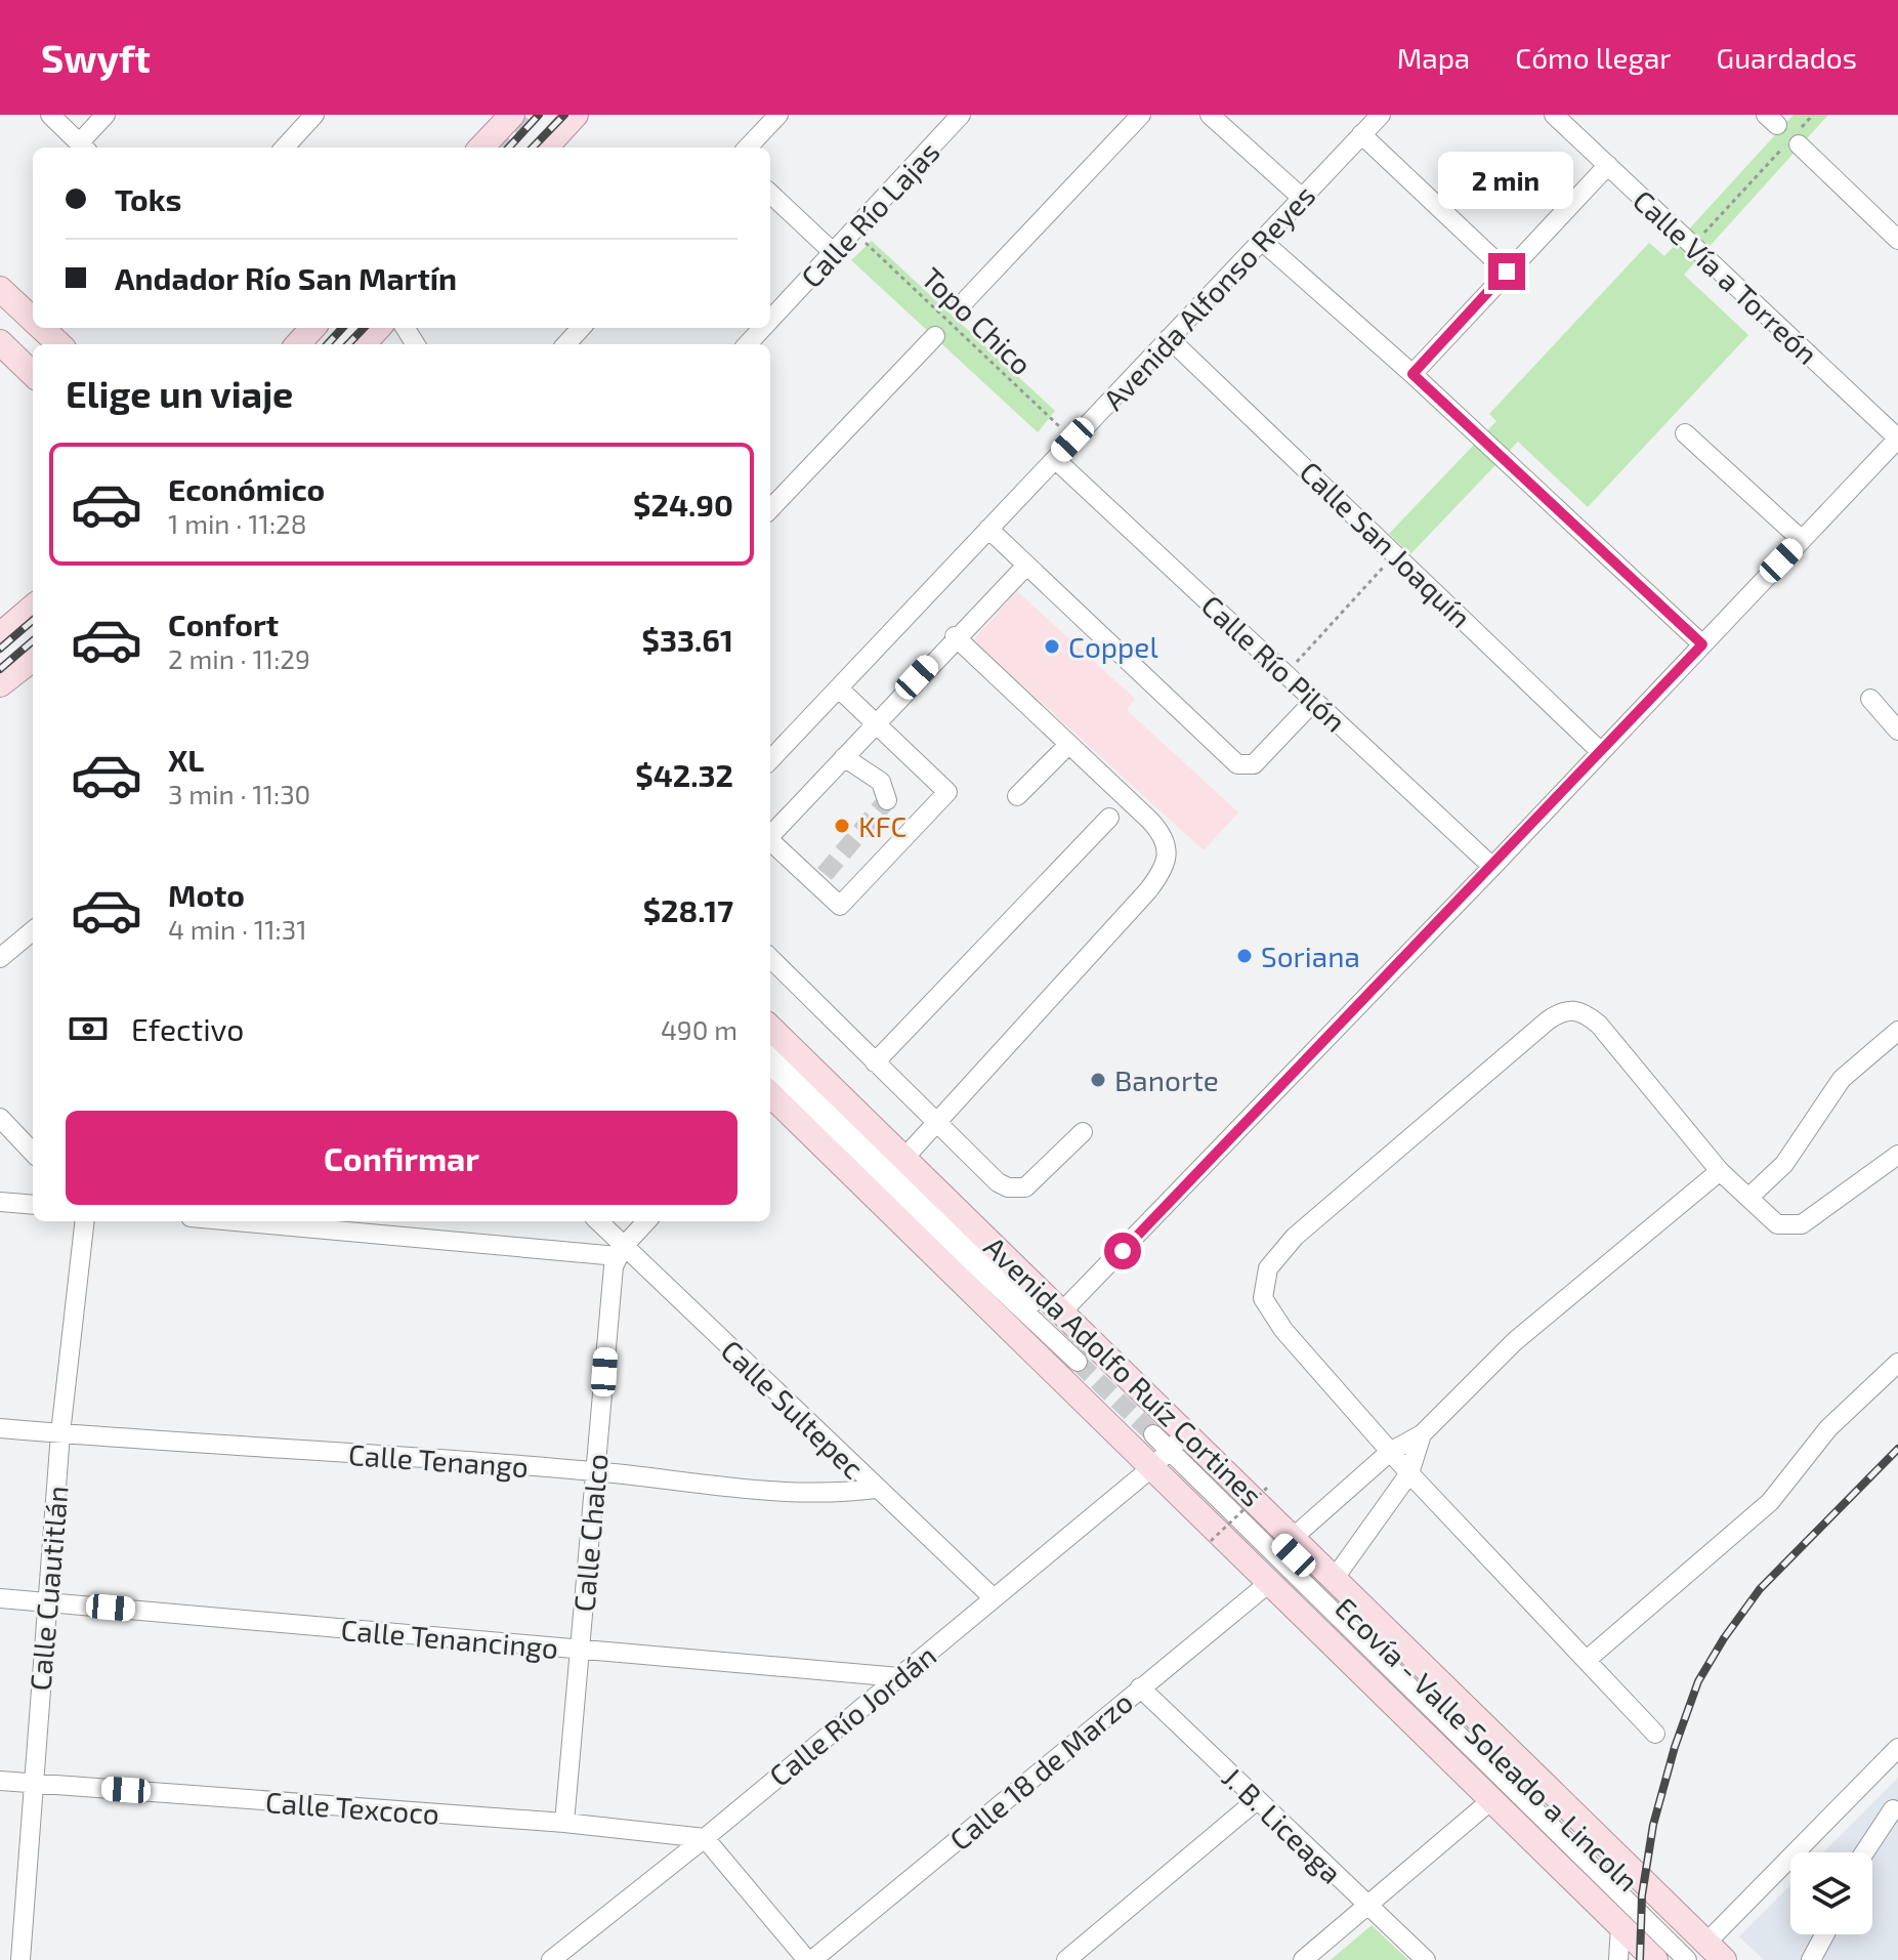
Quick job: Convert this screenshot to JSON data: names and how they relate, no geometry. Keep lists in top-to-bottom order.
{
  "streets": {
    "main road": ["Avenida Adolfo Ruíz Cortines"],
    "street": [
      "Calle Río Lajas",
      "Calle Vía a Torreón",
      "Avenida Alfonso Reyes",
      "Calle San Joaquín",
      "Calle Río Pilón",
      "Calle Sultepec",
      "Calle Tenango",
      "Calle Chalco",
      "Calle Cuautitlán",
      "Calle Tenancingo",
      "Calle Río Jordán",
      "Ecovía - Valle Soleado a Lincoln",
      "Calle 18 de Marzo",
      "Calle Texcoco",
      "J. B. Liceaga"
    ],
    "path": ["Topo Chico"]
  },
  "crossings": [
    ["Calle Río Lajas", "Topo Chico"],
    ["Avenida Alfonso Reyes", "Topo Chico"],
    ["Avenida Alfonso Reyes", "Calle San Joaquín"],
    ["Avenida Alfonso Reyes", "Calle Río Pilón"],
    ["Avenida Adolfo Ruíz Cortines", "Calle Río Jordán"],
    ["Avenida Adolfo Ruíz Cortines", "Ecovía - Valle Soleado a Lincoln"],
    ["Avenida Adolfo Ruíz Cortines", "Calle 18 de Marzo"],
    ["Calle Sultepec", "Calle Tenango"],
    ["Calle Sultepec", "Calle Chalco"],
    ["Calle Sultepec", "Calle Río Jordán"],
    ["Calle Tenango", "Calle Chalco"],
    ["Calle Tenango", "Calle Cuautitlán"],
    ["Calle Chalco", "Calle Tenancingo"],
    ["Calle Chalco", "Calle Texcoco"],
    ["Calle Cuautitlán", "Calle Tenancingo"],
    ["Calle Cuautitlán", "Calle Texcoco"],
    ["Calle Tenancingo", "Calle Río Jordán"],
    ["Calle Río Jordán", "Ecovía - Valle Soleado a Lincoln"],
    ["Calle Río Jordán", "Calle Texcoco"],
    ["Calle 18 de Marzo", "J. B. Liceaga"]
  ],
  "places": [
    "Coppel",
    "KFC",
    "Soriana",
    "Banorte"
  ],
  "page": {
    "header": "Swyft",
    "nav": ["Mapa", "Cómo llegar", "Guardados"],
    "banner": ["Toks", "Andador Río San Martín"],
    "bubble": "2 min",
    "heading": "Elige un viaje",
    "list": [
      {
        "name": "Económico",
        "note": "1 min · 11:28",
        "value": "$24.90"
      },
      {
        "name": "Confort",
        "note": "2 min · 11:29",
        "value": "$33.61"
      },
      {
        "name": "XL",
        "note": "3 min · 11:30",
        "value": "$42.32"
      },
      {
        "name": "Moto",
        "note": "4 min · 11:31",
        "value": "$28.17"
      }
    ],
    "pay": ["Efectivo", "490 m"],
    "buttons": "Confirmar"
  }
}
